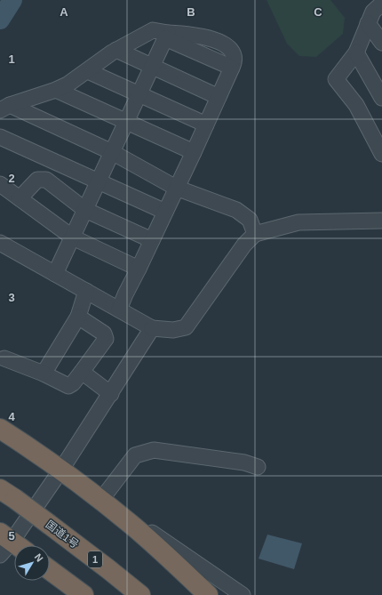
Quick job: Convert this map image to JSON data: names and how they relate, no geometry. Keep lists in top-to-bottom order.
{
  "streets": {
    "highway": ["国道1号", "1"]
  },
  "north": "top right",
  "grid": {
    "columns": ["A", "B", "C"],
    "rows": [
      "1",
      "2",
      "3",
      "4",
      "5"
    ]
  }
}
